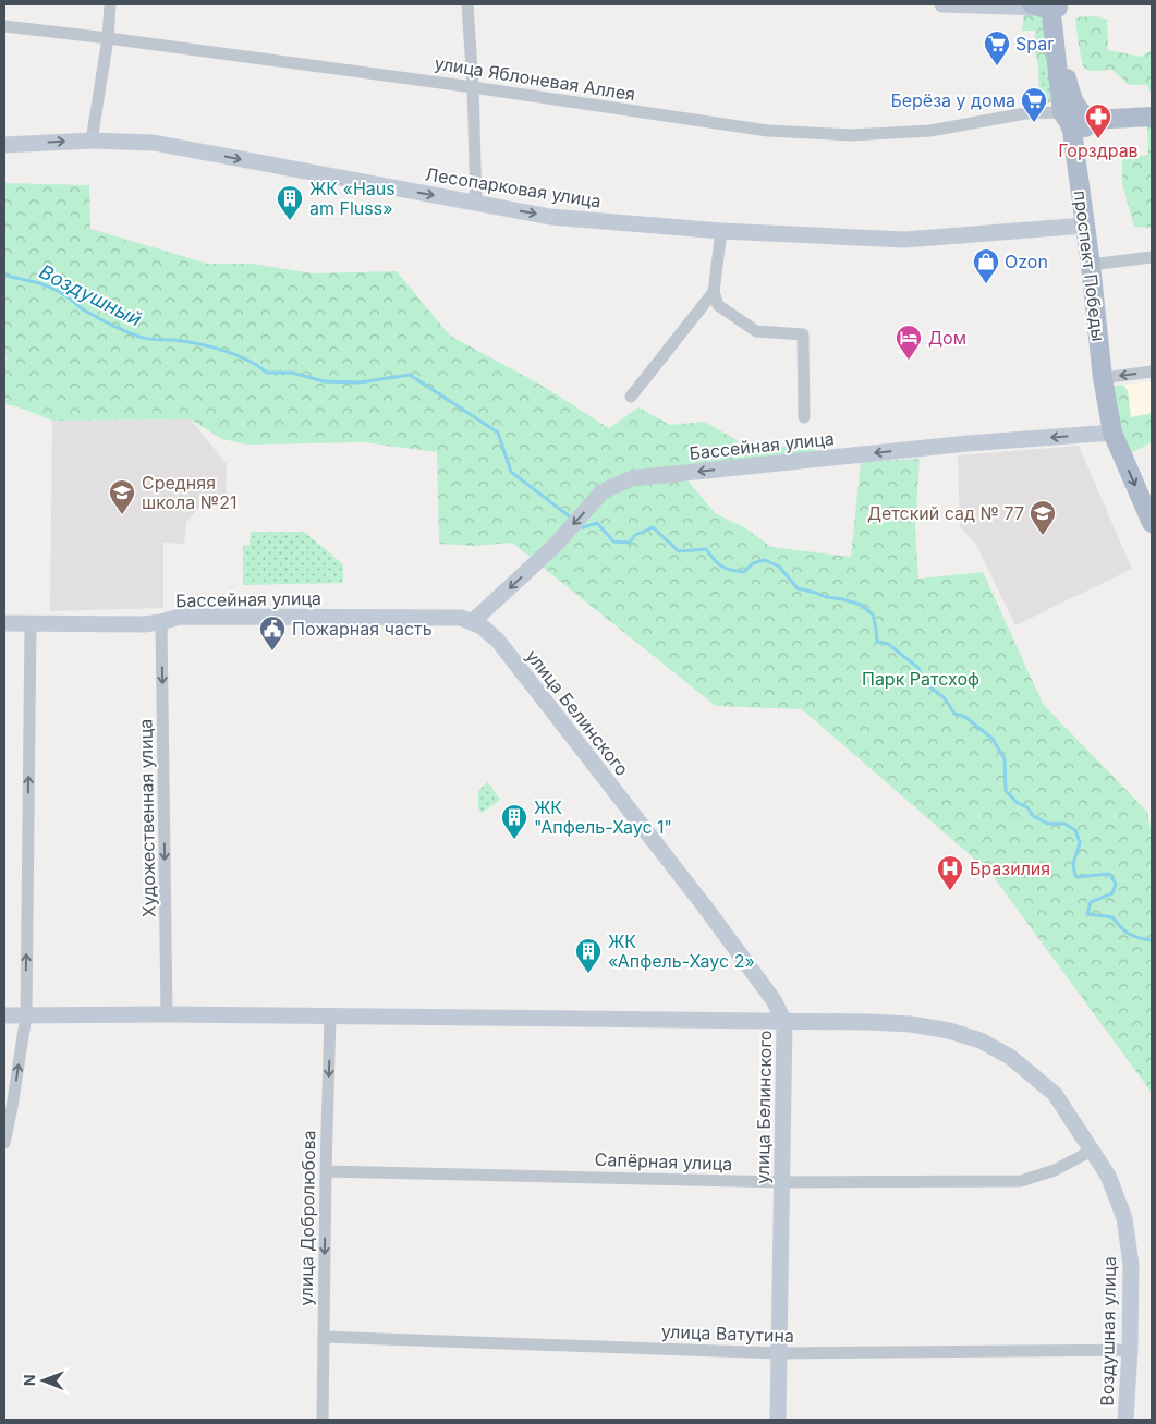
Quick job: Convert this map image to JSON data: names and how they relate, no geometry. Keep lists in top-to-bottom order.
{
  "streets": {
    "main road": ["проспект Победы"],
    "street": [
      "улица Яблоневая Аллея",
      "Лесопарковая улица",
      "Бассейная улица",
      "улица Белинского",
      "Художественная улица",
      "Сапёрная улица",
      "улица Добролюбова",
      "Воздушная улица",
      "улица Ватутина"
    ]
  },
  "crossings": [
    ["улица Яблоневая Аллея", "проспект Победы"],
    ["Лесопарковая улица", "проспект Победы"],
    ["проспект Победы", "Бассейная улица"],
    ["Бассейная улица", "улица Белинского"],
    ["Бассейная улица", "Художественная улица"],
    ["улица Белинского", "Сапёрная улица"],
    ["улица Белинского", "Воздушная улица"],
    ["улица Белинского", "улица Ватутина"],
    ["Художественная улица", "Воздушная улица"],
    ["Сапёрная улица", "улица Добролюбова"],
    ["Сапёрная улица", "Воздушная улица"],
    ["улица Добролюбова", "Воздушная улица"],
    ["улица Добролюбова", "улица Ватутина"],
    ["Воздушная улица", "улица Ватутина"]
  ],
  "one_way": [
    "Лесопарковая улица",
    "Бассейная улица",
    "Художественная улица",
    "улица Добролюбова"
  ],
  "water": ["Воздушный"],
  "parks": ["Парк Ратсхоф"],
  "places": {
    "supermarket": ["Spar", "Берёза у дома"],
    "pharmacy": ["Горздрав"],
    "building": ["ЖК «Haus am Fluss»", "ЖК \"Апфель-Хаус 1\"", "ЖК «Апфель-Хаус 2»"],
    "shop": ["Ozon"],
    "hotel": ["Дом"],
    "school or university": ["Средняя школа №21", "Детский сад № 77"],
    "public building": ["Пожарная часть"],
    "hospital": ["Бразилия"]
  },
  "north": "left"
}
